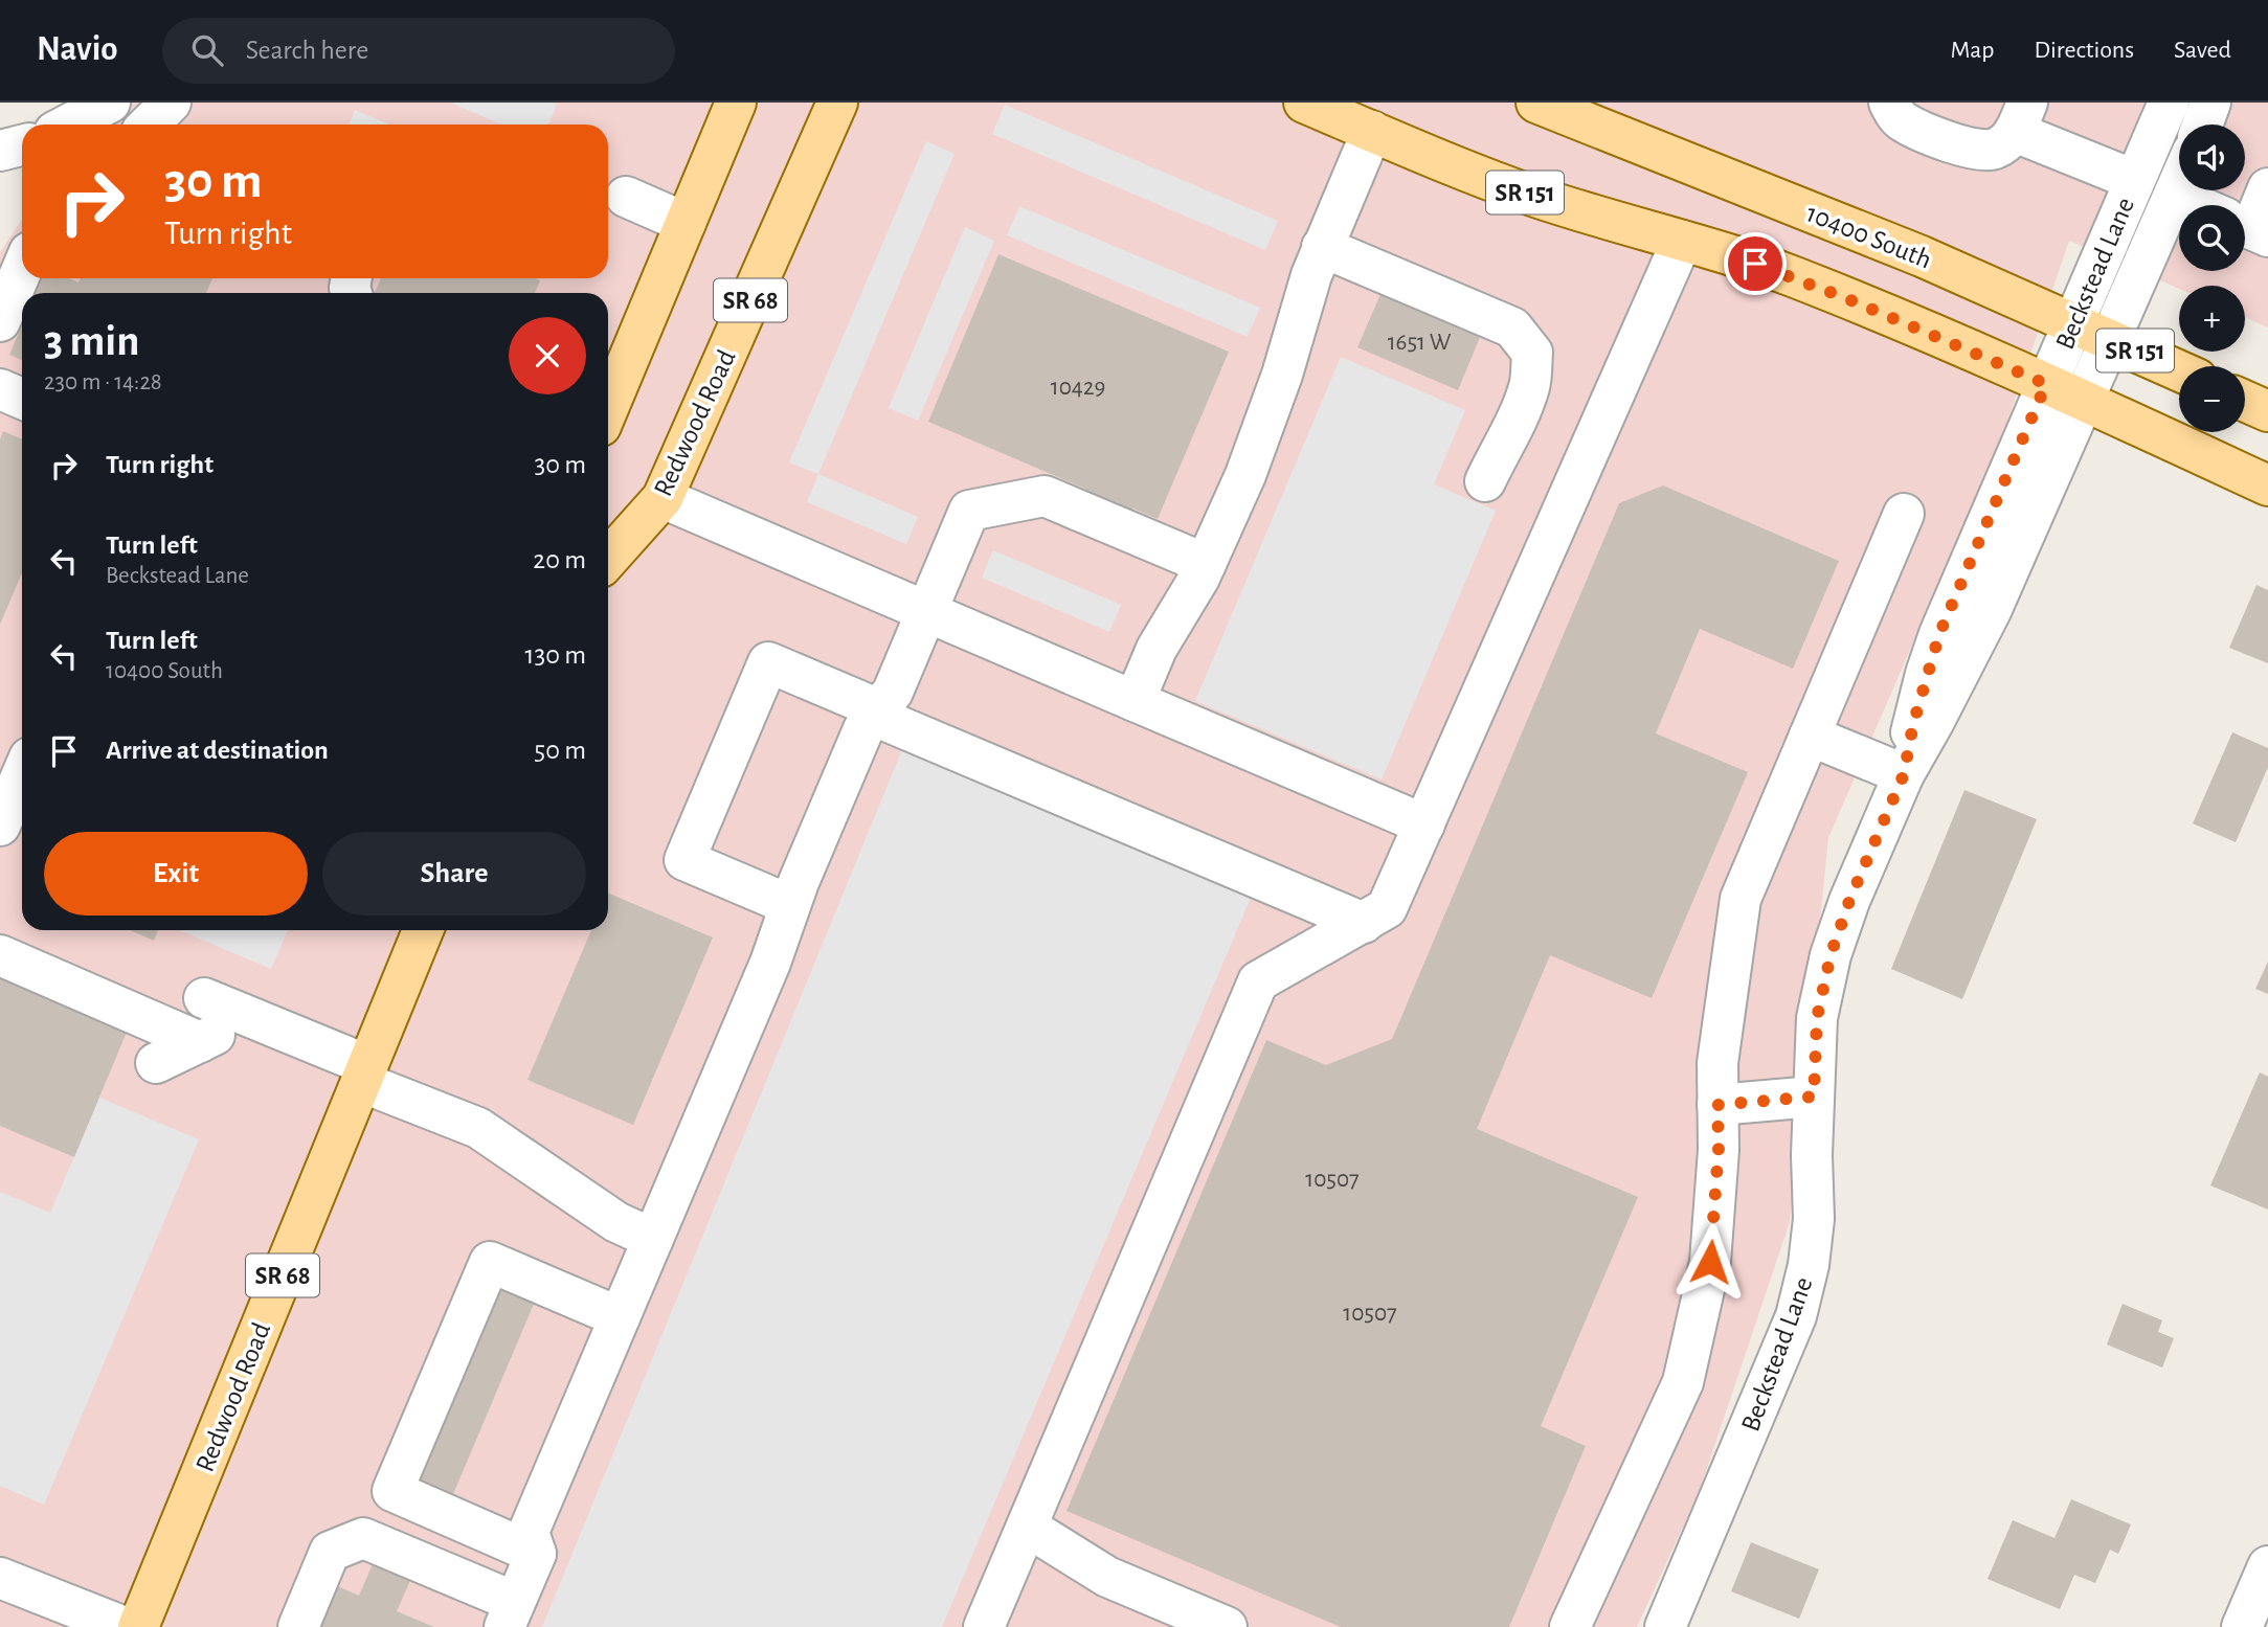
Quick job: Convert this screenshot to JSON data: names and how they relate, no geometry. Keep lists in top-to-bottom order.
{
  "streets": {
    "main road": [
      "SR 151",
      "10400 South",
      "SR 68",
      "Redwood Road"
    ],
    "street": ["Beckstead Lane"]
  },
  "crossings": [
    ["SR 151", "Beckstead Lane"],
    ["10400 South", "Beckstead Lane"]
  ],
  "house_numbers": [
    "1651 W",
    "10429",
    "10507",
    "10507"
  ],
  "page": {
    "header": "Navio",
    "search": "Search here",
    "nav": ["Map", "Directions", "Saved"],
    "map_buttons": ["+", "−"],
    "turn": ["30 m", "Turn right"],
    "heading": ["3 min", "230 m · 14:28"],
    "list": [
      {
        "name": "Turn right",
        "value": "30 m"
      },
      {
        "name": "Turn left",
        "note": "Beckstead Lane",
        "value": "20 m"
      },
      {
        "name": "Turn left",
        "note": "10400 South",
        "value": "130 m"
      },
      {
        "name": "Arrive at destination",
        "value": "50 m"
      }
    ],
    "buttons": ["Exit", "Share"]
  }
}
